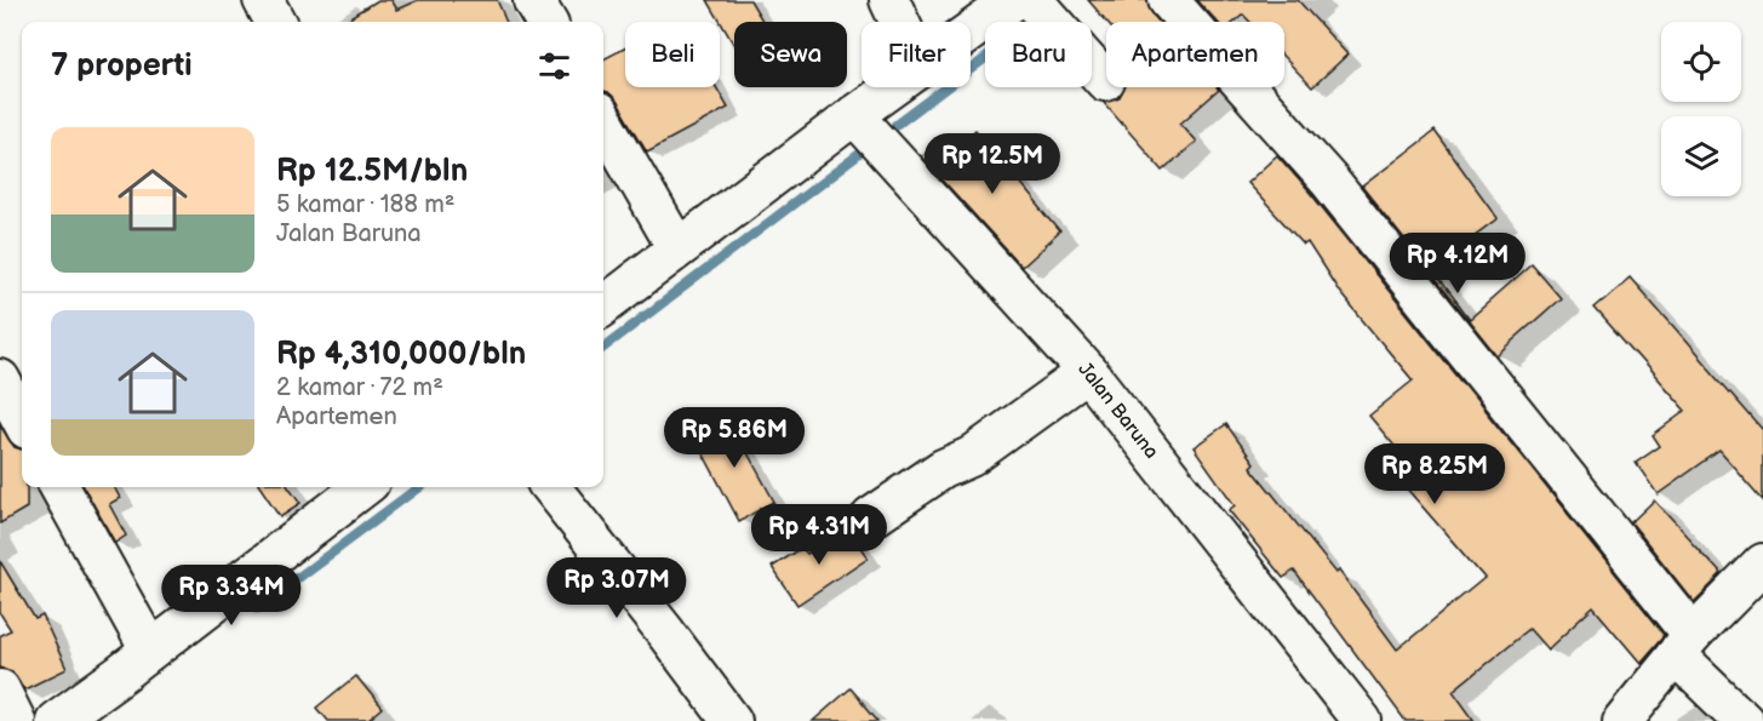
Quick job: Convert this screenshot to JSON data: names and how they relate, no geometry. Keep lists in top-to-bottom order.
{
  "streets": {
    "street": ["Jalan Baruna"]
  },
  "page": {
    "chip": [
      "Beli",
      "Sewa",
      "Filter",
      "Baru",
      "Apartemen"
    ],
    "heading": "7 properti",
    "list": [
      {
        "name": "Rp 12.5M/bln",
        "note": "5 kamar · 188 m² · Jalan Baruna"
      },
      {
        "name": "Rp 4,310,000/bln",
        "note": "2 kamar · 72 m² · Apartemen"
      }
    ],
    "price": [
      "Rp 12.5M",
      "Rp 4.12M",
      "Rp 5.86M",
      "Rp 8.25M",
      "Rp 4.31M",
      "Rp 3.07M",
      "Rp 3.34M"
    ]
  }
}
